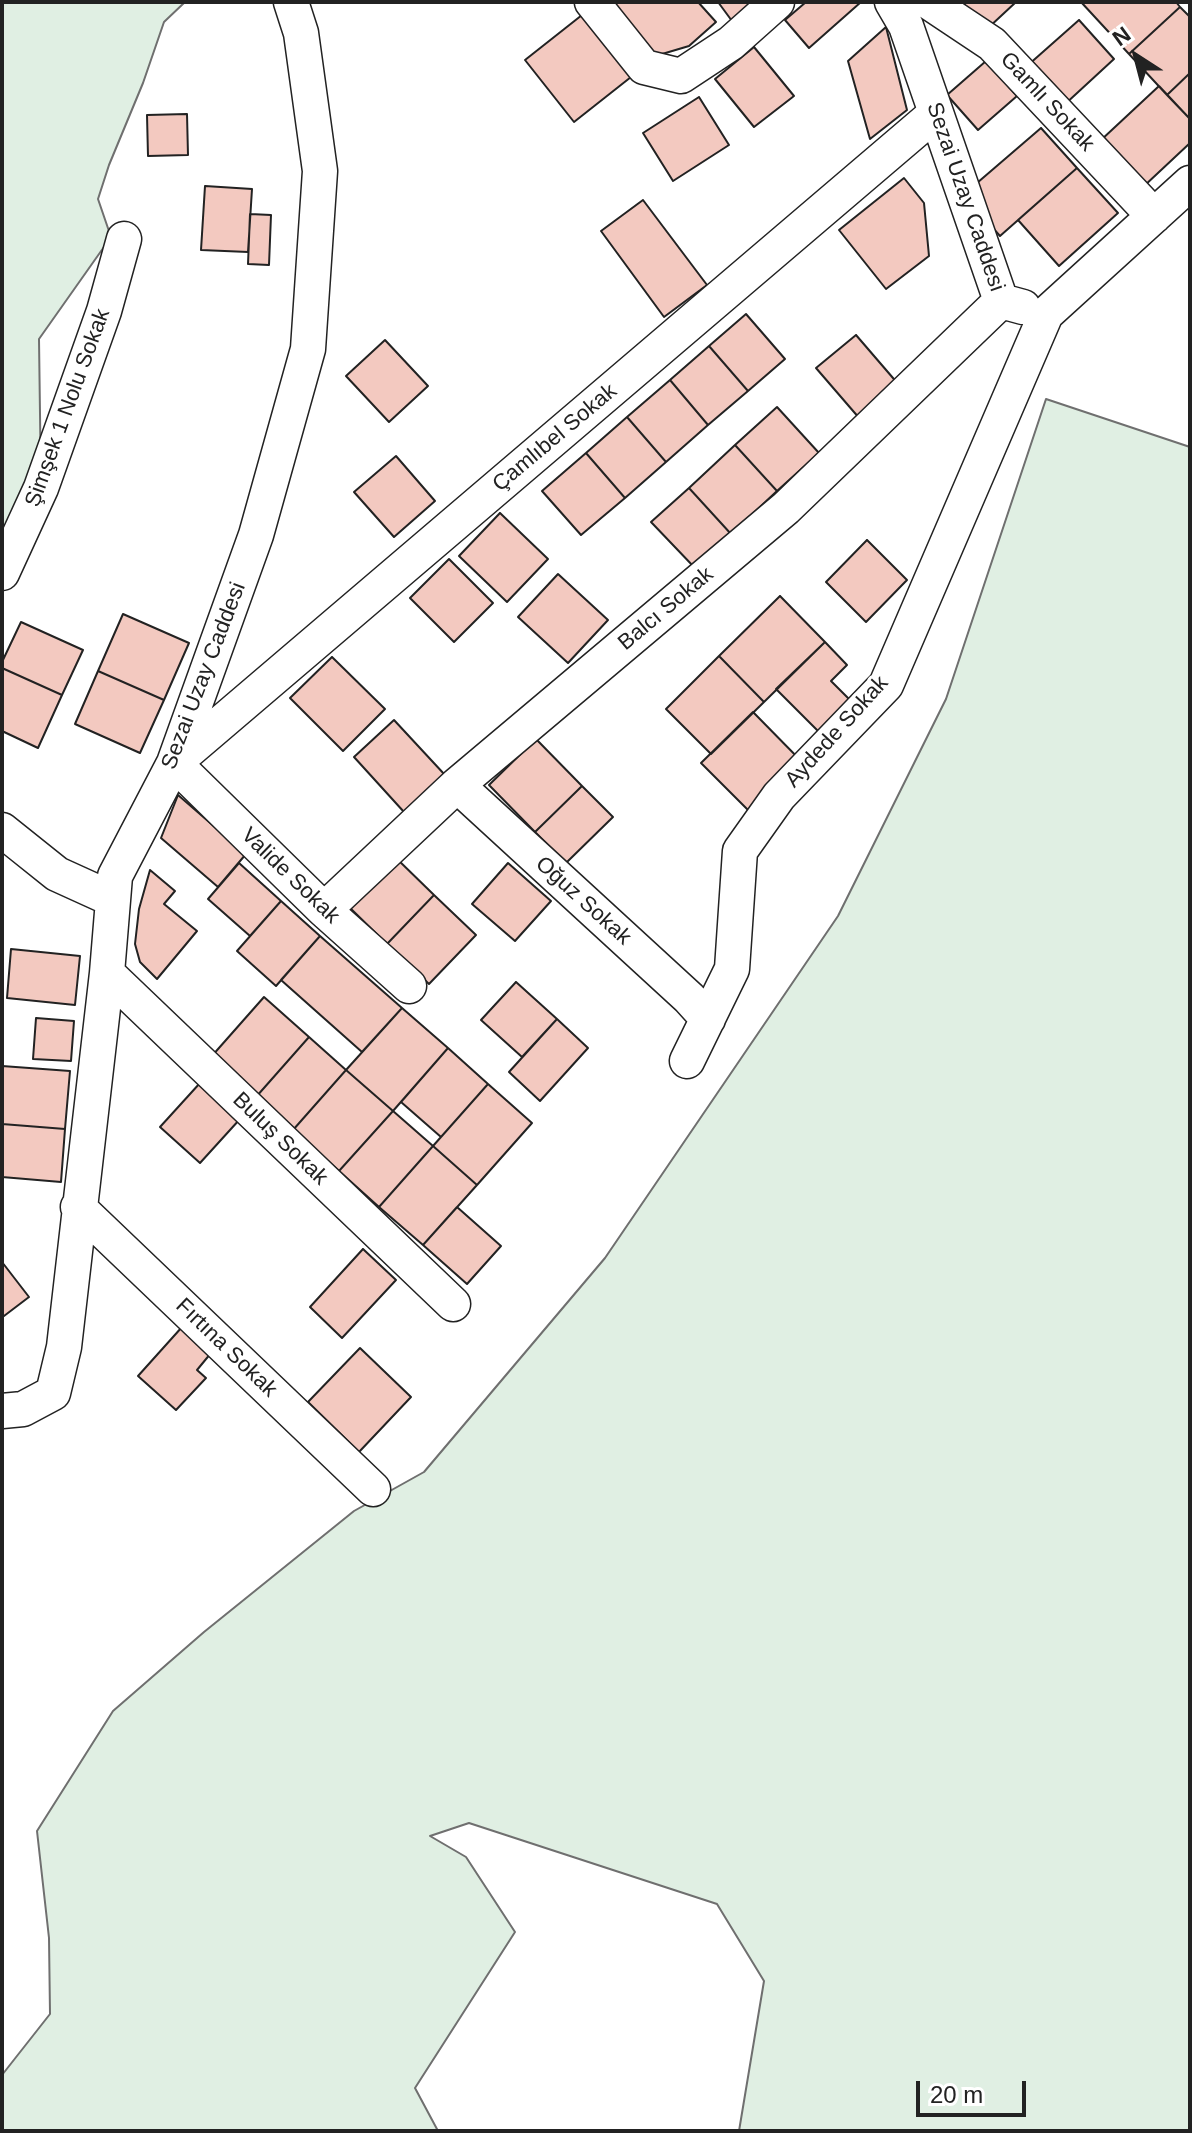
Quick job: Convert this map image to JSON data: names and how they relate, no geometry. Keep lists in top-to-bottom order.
{
  "streets": {
    "street": [
      "Gamlı Sokak",
      "Sezai Uzay Caddesi",
      "Şimşek 1 Nolu Sokak",
      "Çamlıbel Sokak",
      "Balcı Sokak",
      "Aydede Sokak",
      "Valide Sokak",
      "Oğuz Sokak",
      "Buluş Sokak",
      "Fırtına Sokak"
    ]
  },
  "crossings": [
    ["Sezai Uzay Caddesi", "Çamlıbel Sokak"],
    ["Sezai Uzay Caddesi", "Balcı Sokak"],
    ["Sezai Uzay Caddesi", "Aydede Sokak"],
    ["Sezai Uzay Caddesi", "Valide Sokak"],
    ["Sezai Uzay Caddesi", "Buluş Sokak"],
    ["Sezai Uzay Caddesi", "Fırtına Sokak"],
    ["Çamlıbel Sokak", "Valide Sokak"],
    ["Balcı Sokak", "Valide Sokak"],
    ["Balcı Sokak", "Oğuz Sokak"],
    ["Aydede Sokak", "Oğuz Sokak"]
  ],
  "scale_bar": "20 m",
  "north": "top left"
}
